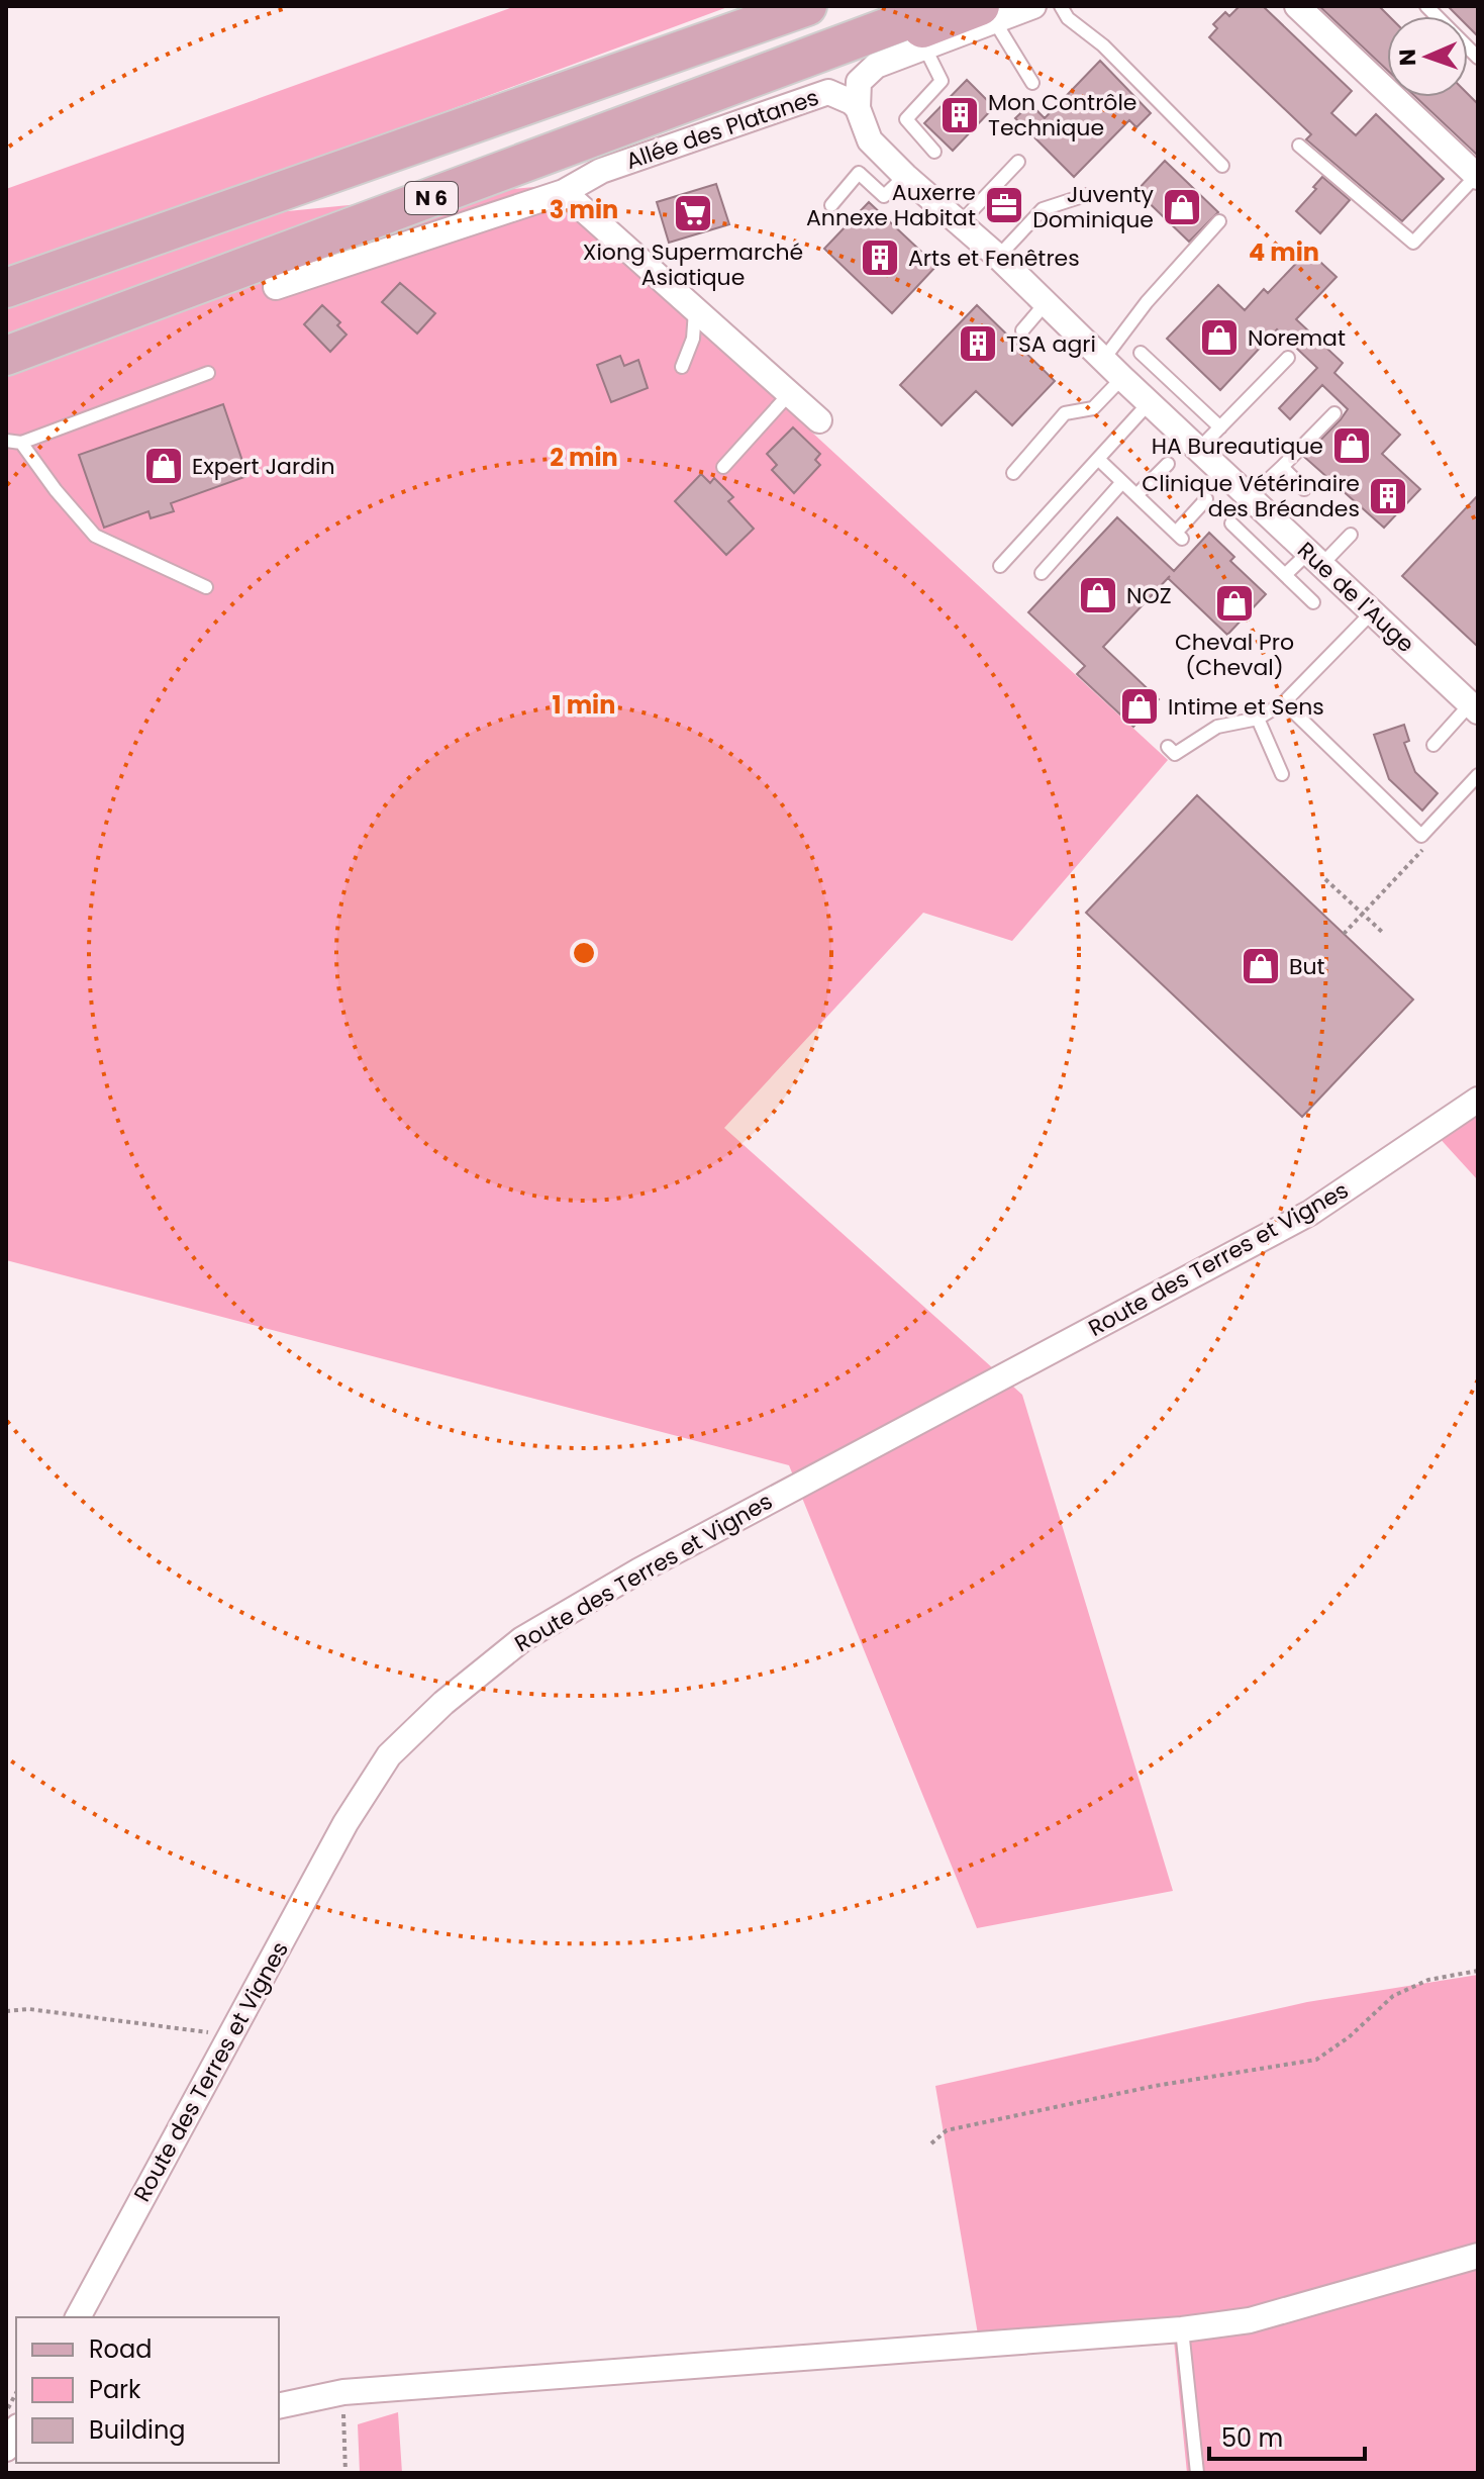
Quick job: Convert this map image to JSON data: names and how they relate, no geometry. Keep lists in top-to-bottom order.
{
  "streets": {
    "main road": ["N 6"],
    "street": ["Allée des Platanes", "Rue de l'Auge", "Route des Terres et Vignes"]
  },
  "crossings": [
    ["Allée des Platanes", "Rue de l'Auge"]
  ],
  "places": {
    "building": [
      "Mon Contrôle Technique",
      "Arts et Fenêtres",
      "TSA agri",
      "Clinique Vétérinaire des Bréandes"
    ],
    "office": ["Auxerre Annexe Habitat"],
    "shop": [
      "Juventy Dominique",
      "Noremat",
      "HA Bureautique",
      "Expert Jardin",
      "NOZ",
      "Cheval Pro (Cheval)",
      "Intime et Sens",
      "But"
    ],
    "supermarket": ["Xiong Supermarché Asiatique"]
  },
  "legend": ["Road", "Park", "Building"],
  "scale_bar": "50 m",
  "north": "left",
  "rings": [
    "3 min",
    "4 min",
    "2 min",
    "1 min"
  ]
}
